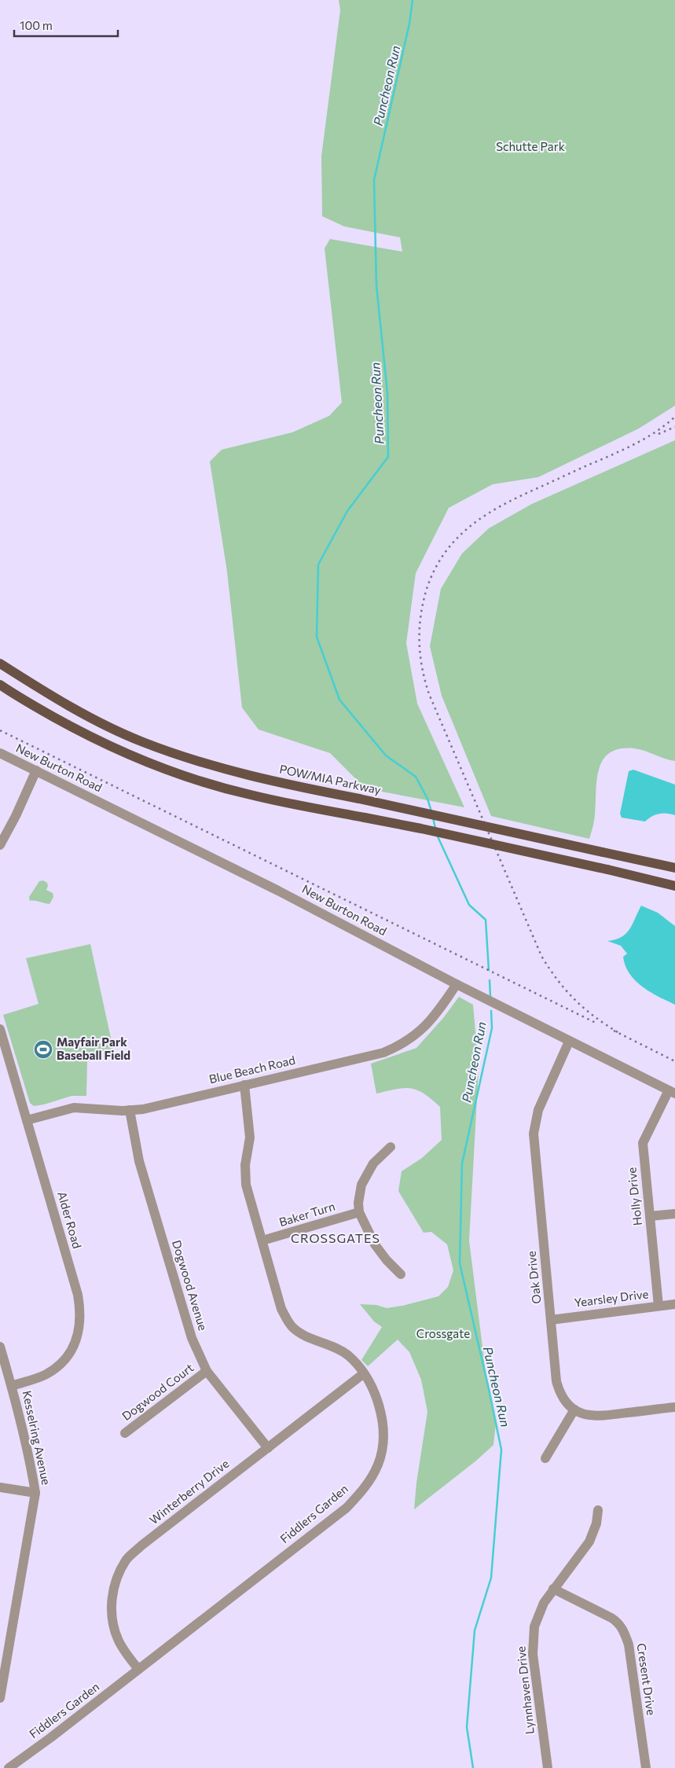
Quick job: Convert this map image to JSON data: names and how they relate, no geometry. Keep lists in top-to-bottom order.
{
  "streets": {
    "main road": ["POW/MIA Parkway"],
    "street": [
      "New Burton Road",
      "Blue Beach Road",
      "Holly Drive",
      "Baker Turn",
      "Alder Road",
      "Oak Drive",
      "Dogwood Avenue",
      "Yearsley Drive",
      "Dogwood Court",
      "Kesselring Avenue",
      "Winterberry Drive",
      "Fiddlers Garden",
      "Cresent Drive",
      "Lynnhaven Drive"
    ]
  },
  "crossings": [
    ["New Burton Road", "Blue Beach Road"],
    ["New Burton Road", "Holly Drive"],
    ["New Burton Road", "Oak Drive"],
    ["Blue Beach Road", "Alder Road"],
    ["Blue Beach Road", "Dogwood Avenue"],
    ["Blue Beach Road", "Fiddlers Garden"],
    ["Holly Drive", "Yearsley Drive"],
    ["Baker Turn", "Fiddlers Garden"],
    ["Alder Road", "Kesselring Avenue"],
    ["Oak Drive", "Yearsley Drive"],
    ["Dogwood Avenue", "Dogwood Court"],
    ["Dogwood Avenue", "Winterberry Drive"],
    ["Winterberry Drive", "Fiddlers Garden"],
    ["Cresent Drive", "Lynnhaven Drive"]
  ],
  "districts": ["CROSSGATES"],
  "water": ["Puncheon Run"],
  "parks": ["Schutte Park", "Crossgate"],
  "places": {
    "sports": ["Mayfair Park Baseball Field"]
  },
  "scale_bar": "100 m"
}
